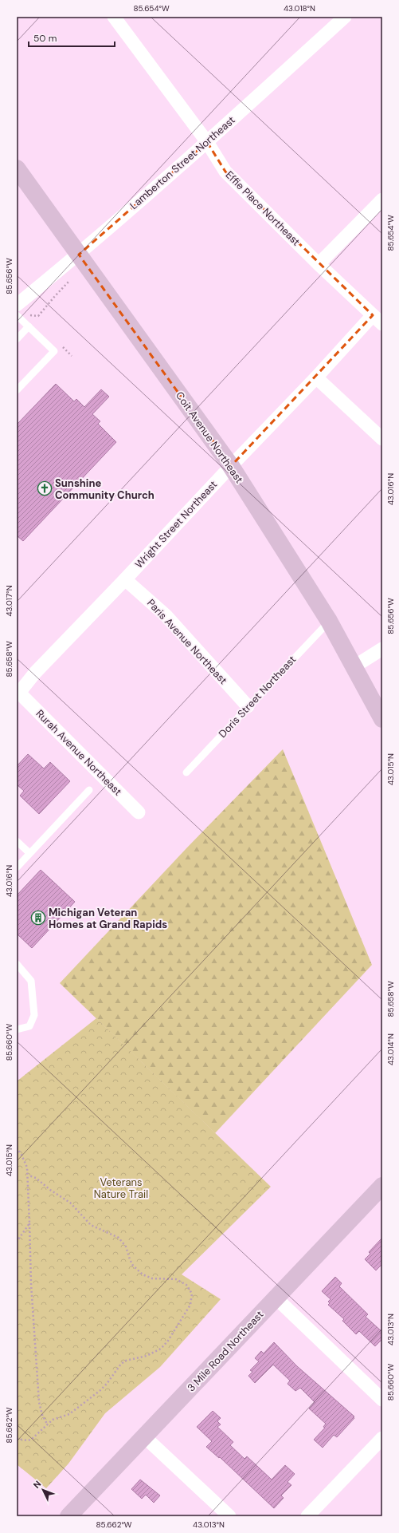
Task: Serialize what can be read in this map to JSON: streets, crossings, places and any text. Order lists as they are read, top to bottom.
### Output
{
  "streets": {
    "main road": ["Coit Avenue Northeast", "3 Mile Road Northeast"],
    "street": [
      "Lamberton Street Northeast",
      "Effie Place Northeast",
      "Wright Street Northeast",
      "Paris Avenue Northeast",
      "Rurah Avenue Northeast"
    ],
    "lane": ["Doris Street Northeast"]
  },
  "crossings": [
    ["Lamberton Street Northeast", "Effie Place Northeast"],
    ["Lamberton Street Northeast", "Coit Avenue Northeast"],
    ["Effie Place Northeast", "Wright Street Northeast"],
    ["Coit Avenue Northeast", "Wright Street Northeast"],
    ["Coit Avenue Northeast", "Doris Street Northeast"],
    ["Wright Street Northeast", "Paris Avenue Northeast"],
    ["Wright Street Northeast", "Rurah Avenue Northeast"],
    ["Paris Avenue Northeast", "Doris Street Northeast"]
  ],
  "parks": ["Veterans Nature Trail"],
  "places": {
    "church": ["Sunshine Community Church"],
    "building": ["Michigan Veteran Homes at Grand Rapids"]
  },
  "scale_bar": "50 m",
  "north": "top left",
  "coordinates": [
    "85.654°W",
    "43.018°N",
    "85.656°W",
    "43.016°N",
    "43.017°N",
    "85.658°W",
    "43.015°N",
    "85.660°W",
    "43.014°N",
    "43.013°N",
    "85.662°W"
  ]
}
